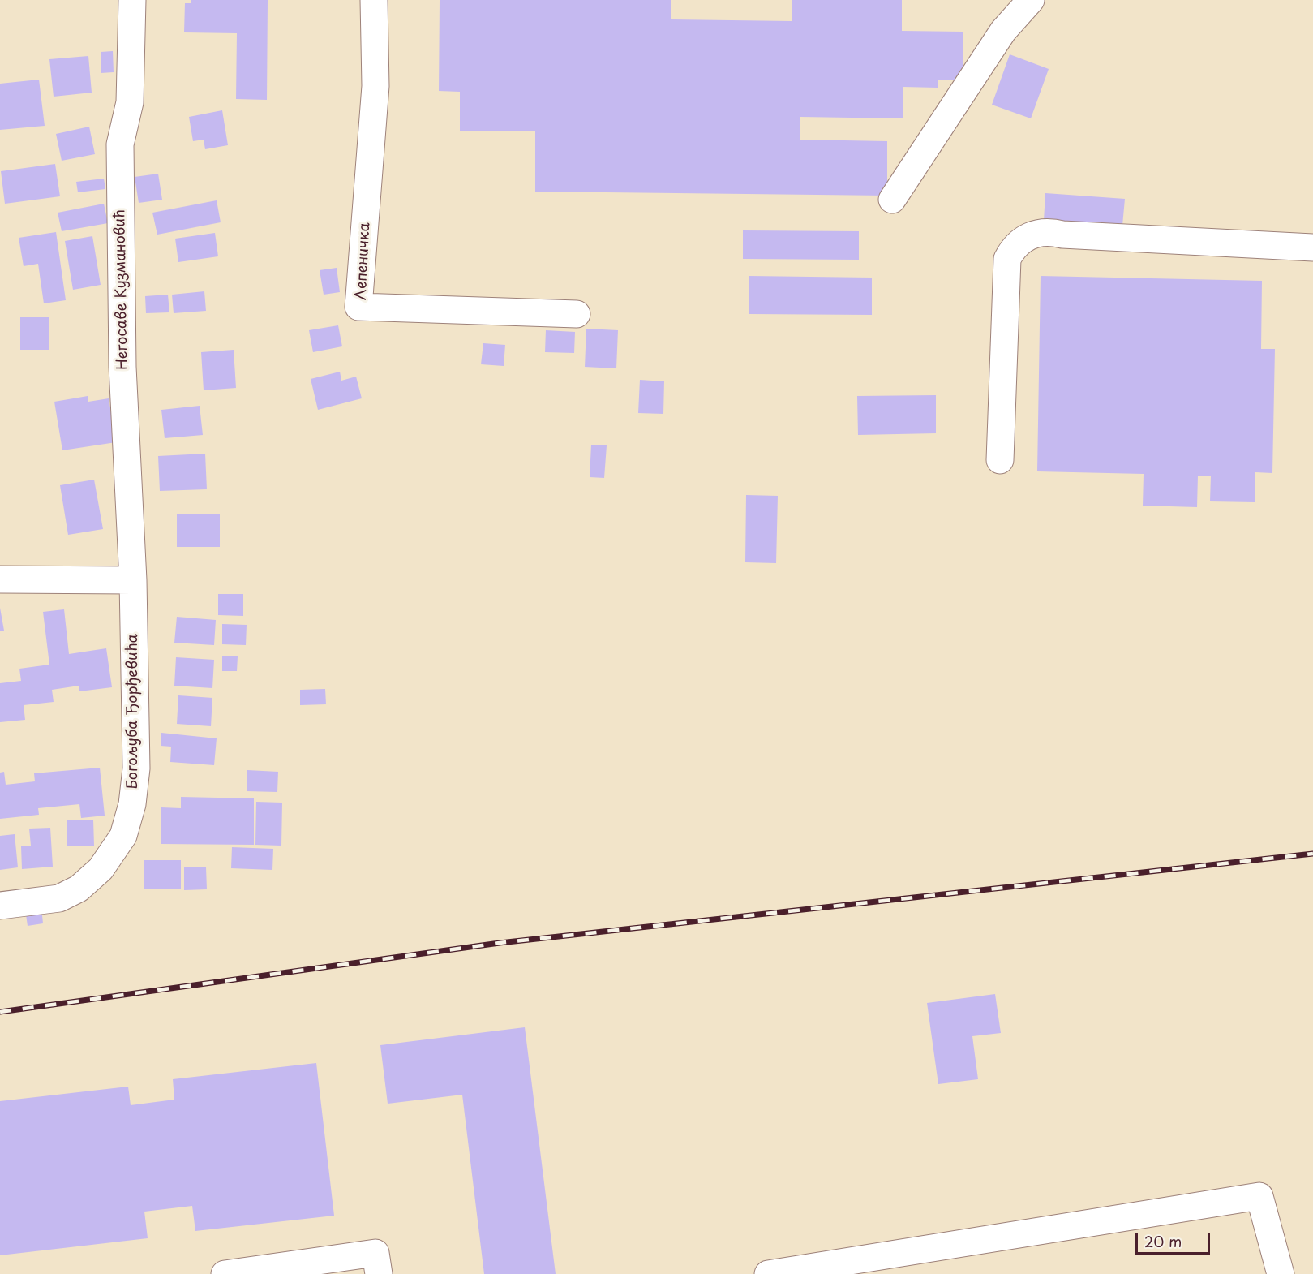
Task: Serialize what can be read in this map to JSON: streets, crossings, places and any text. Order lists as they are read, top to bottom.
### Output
{
  "streets": {
    "street": ["Лепеничка", "Негосаве Кузмановић", "Богољуба Ђорђевића"]
  },
  "crossings": [
    ["Негосаве Кузмановић", "Богољуба Ђорђевића"]
  ],
  "scale_bar": "20 m"
}
